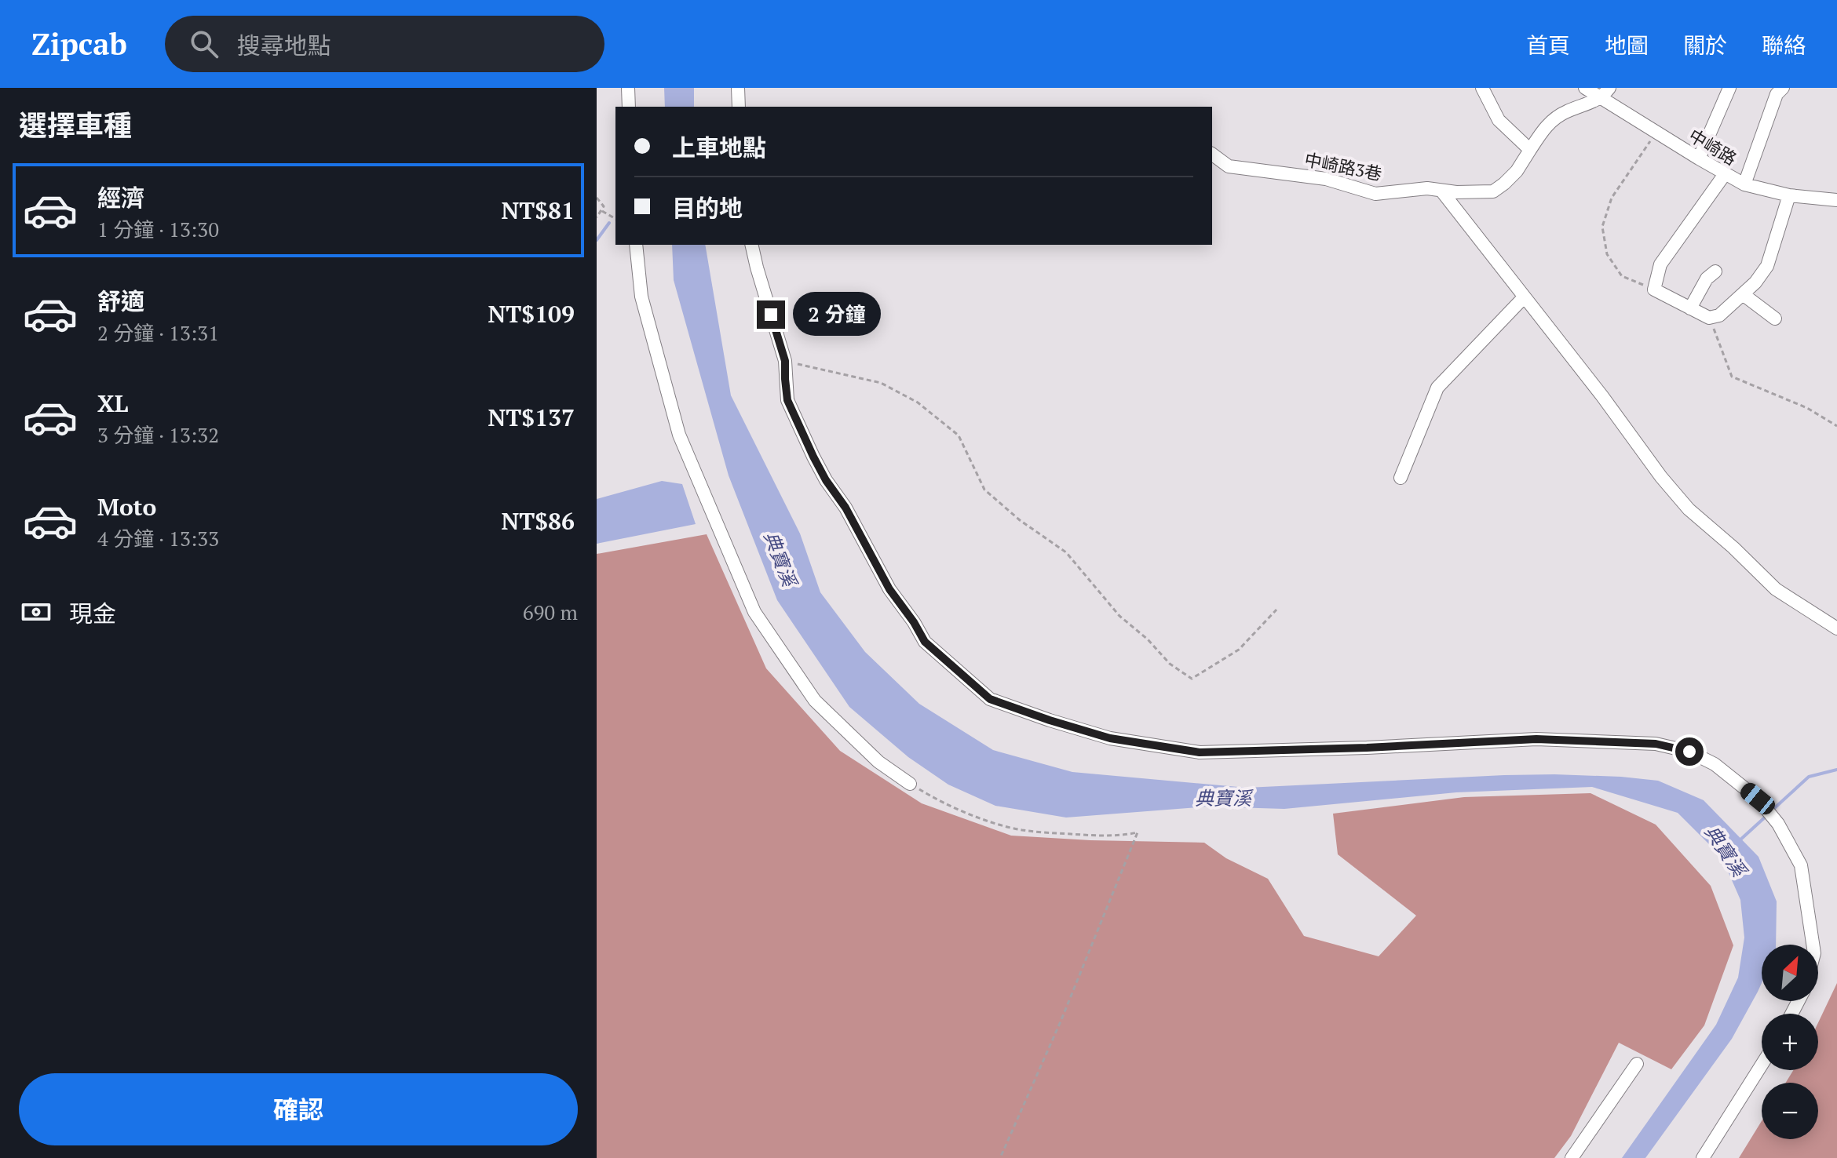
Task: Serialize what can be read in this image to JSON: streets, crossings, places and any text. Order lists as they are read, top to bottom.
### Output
{
  "streets": {
    "street": ["中崎路", "中崎路3巷"]
  },
  "crossings": [
    ["中崎路", "中崎路3巷"]
  ],
  "water": ["典寶溪"],
  "north": "top right",
  "page": {
    "header": "Zipcab",
    "search": "搜尋地點",
    "nav": [
      "首頁",
      "地圖",
      "關於",
      "聯絡"
    ],
    "heading": "選擇車種",
    "banner": ["上車地點", "目的地"],
    "list": [
      {
        "name": "經濟",
        "note": "1 分鐘 · 13:30",
        "value": "NT$81"
      },
      {
        "name": "舒適",
        "note": "2 分鐘 · 13:31",
        "value": "NT$109"
      },
      {
        "name": "XL",
        "note": "3 分鐘 · 13:32",
        "value": "NT$137"
      },
      {
        "name": "Moto",
        "note": "4 分鐘 · 13:33",
        "value": "NT$86"
      }
    ],
    "bubble": "2 分鐘",
    "pay": ["現金", "690 m"],
    "map_buttons": ["+", "−"],
    "buttons": "確認"
  }
}
